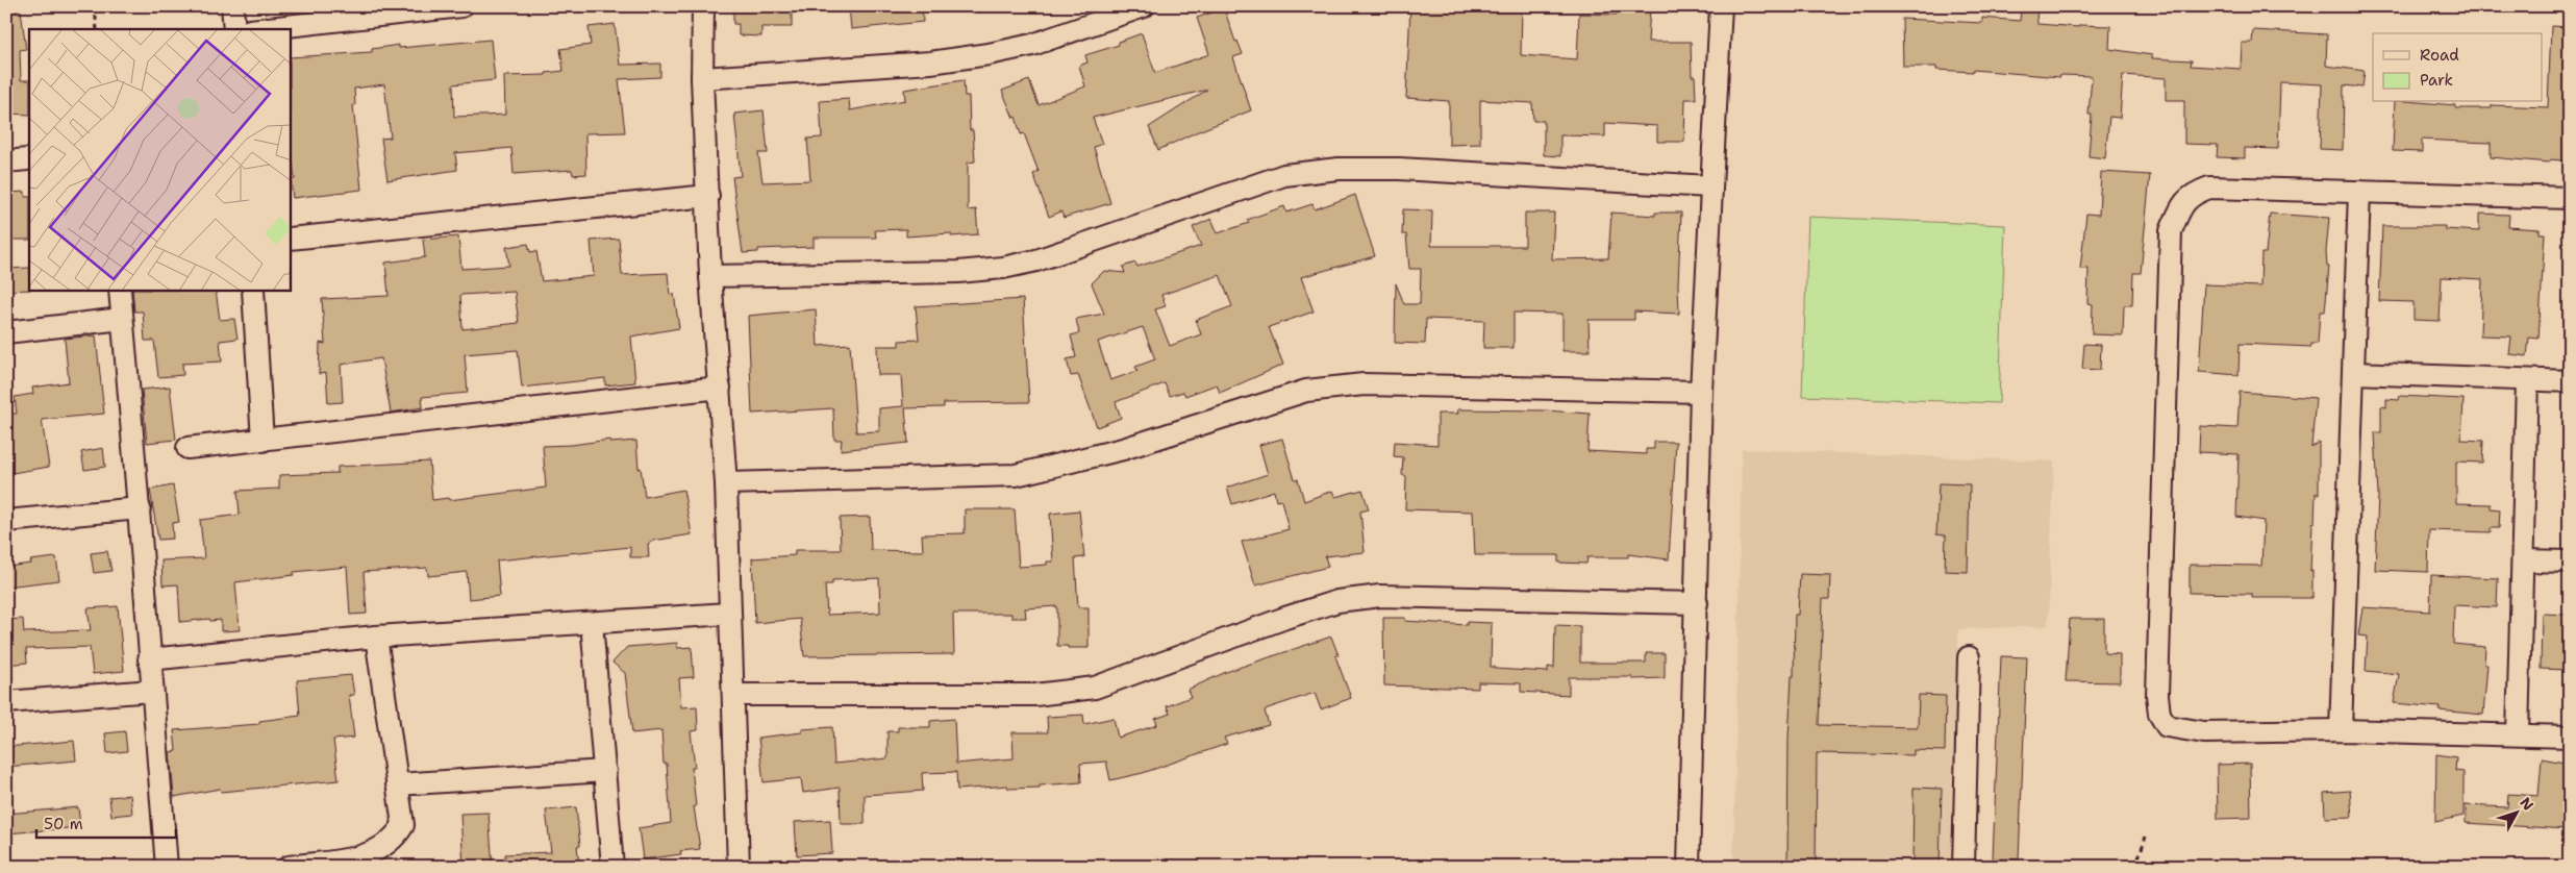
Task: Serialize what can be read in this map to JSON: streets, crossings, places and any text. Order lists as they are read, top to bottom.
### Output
{
  "legend": ["Road", "Park"],
  "scale_bar": "50 m",
  "north": "top right"
}
